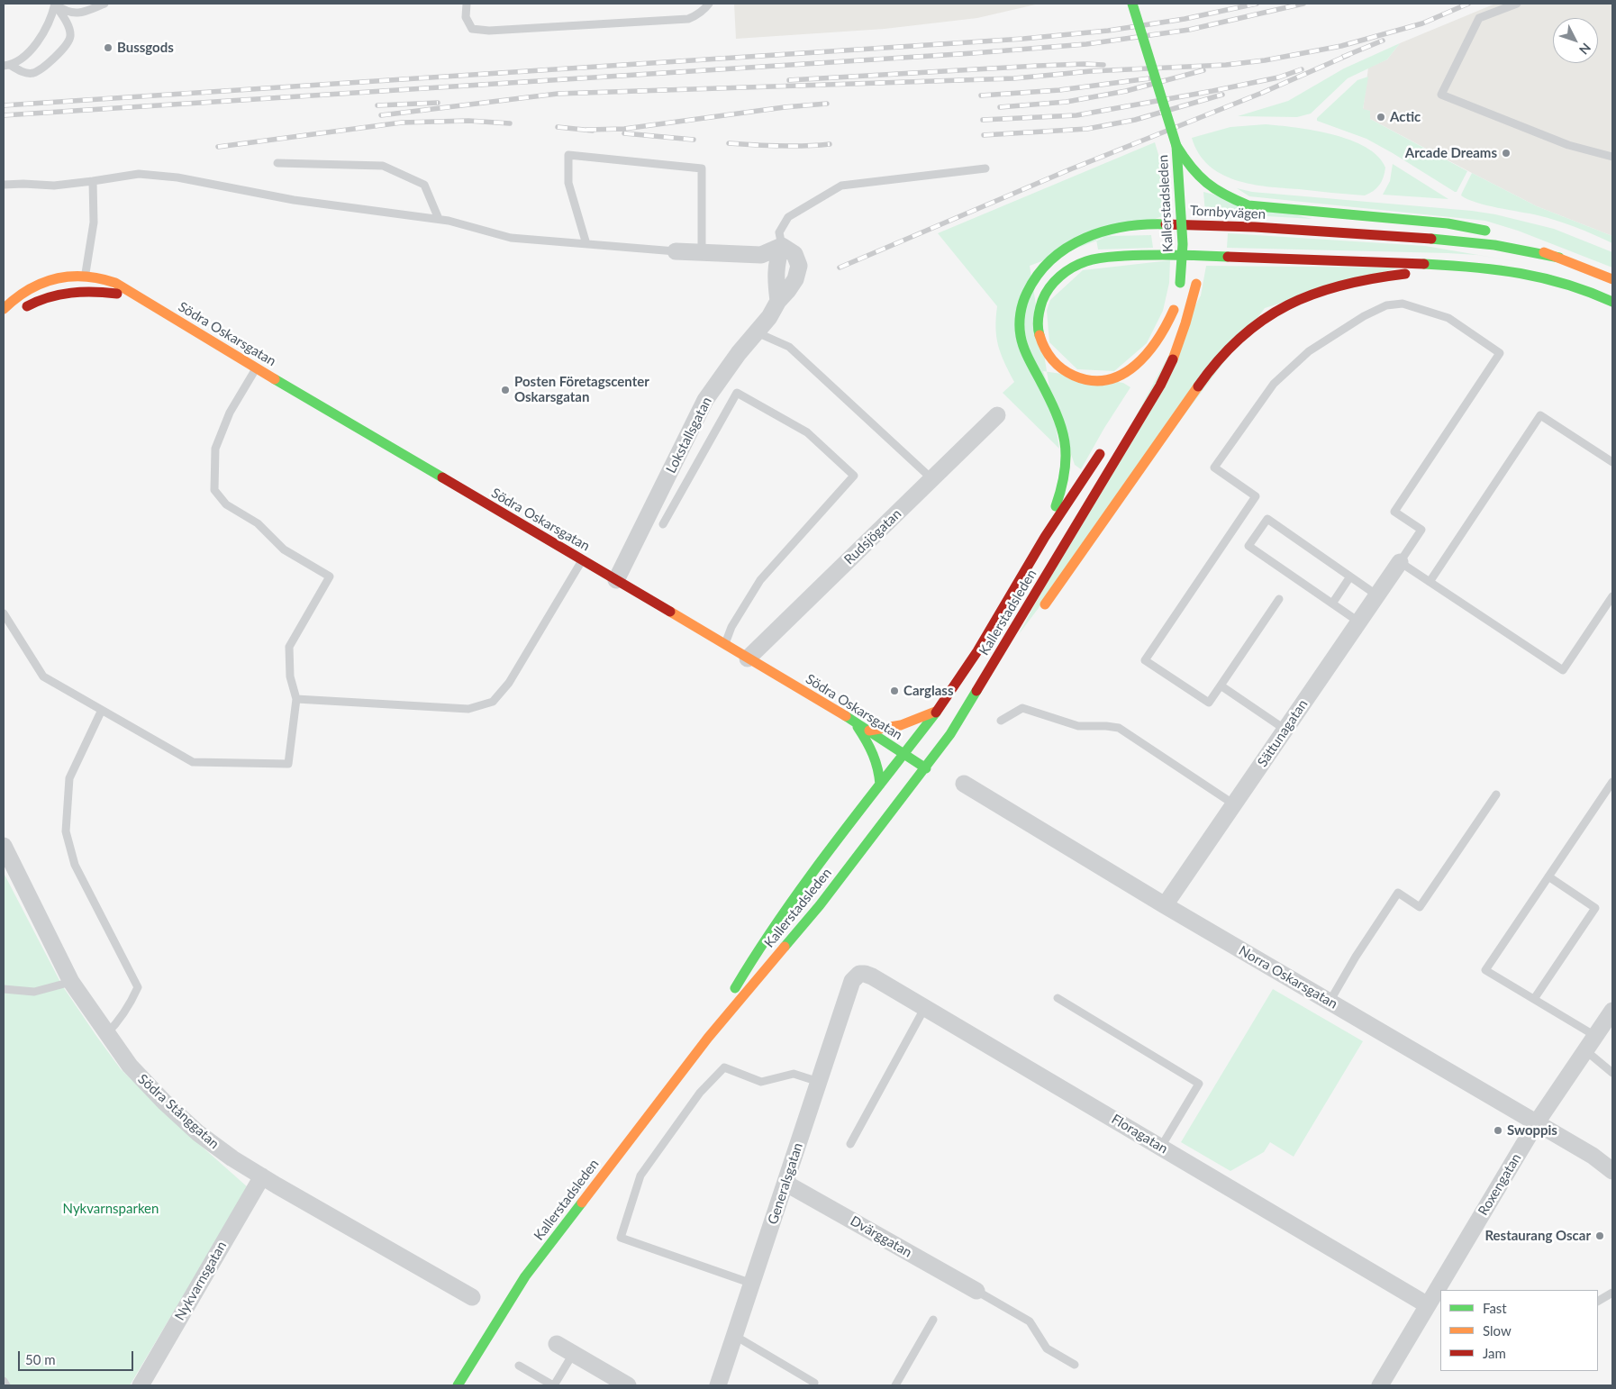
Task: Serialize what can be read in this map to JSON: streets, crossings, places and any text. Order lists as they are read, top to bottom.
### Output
{
  "streets": {
    "main road": ["Kallerstadsleden", "Tornbyvägen", "Södra Oskarsgatan"],
    "street": [
      "Lokstallsgatan",
      "Rudsjögatan",
      "Sättunagatan",
      "Norra Oskarsgatan",
      "Södra Stånggatan",
      "Floragatan",
      "Generalsgatan",
      "Roxengatan",
      "Dvärggatan",
      "Nykvarnsgatan"
    ]
  },
  "crossings": [
    ["Kallerstadsleden", "Tornbyvägen"],
    ["Kallerstadsleden", "Södra Oskarsgatan"],
    ["Södra Oskarsgatan", "Lokstallsgatan"],
    ["Södra Oskarsgatan", "Rudsjögatan"],
    ["Sättunagatan", "Norra Oskarsgatan"],
    ["Norra Oskarsgatan", "Roxengatan"],
    ["Södra Stånggatan", "Nykvarnsgatan"],
    ["Floragatan", "Generalsgatan"],
    ["Floragatan", "Roxengatan"],
    ["Generalsgatan", "Dvärggatan"]
  ],
  "parks": ["Nykvarnsparken"],
  "places": [
    "Bussgods",
    "Actic",
    "Arcade Dreams",
    "Posten Företagscenter Oskarsgatan",
    "Carglass",
    "Swoppis",
    "Restaurang Oscar"
  ],
  "legend": ["Fast", "Slow", "Jam"],
  "scale_bar": "50 m",
  "north": "bottom right"
}
